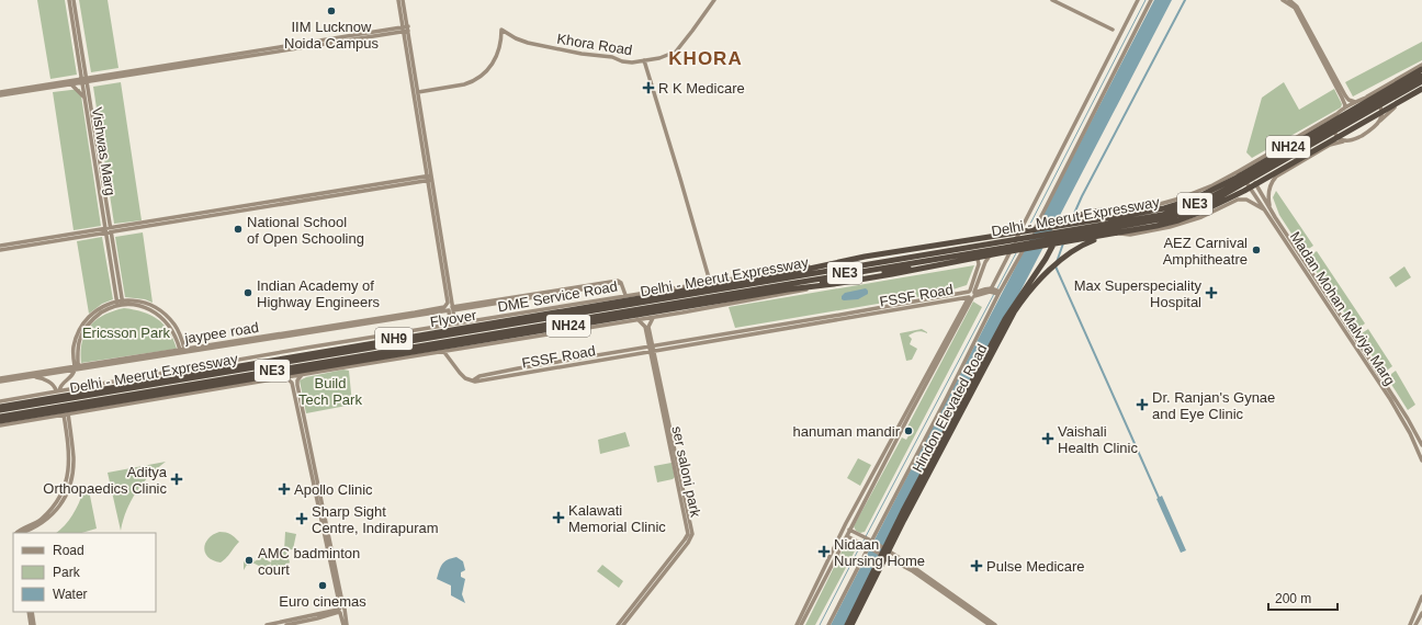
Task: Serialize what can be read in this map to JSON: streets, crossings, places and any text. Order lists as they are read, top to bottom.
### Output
{
  "streets": {
    "highway": [
      "NH24",
      "NE3",
      "Delhi - Meerut Expressway",
      "Flyover",
      "NH9",
      "Hindon Elevated Road"
    ],
    "street": [
      "Khora Road",
      "Vishwas Marg",
      "FSSF Road",
      "DME Service Road",
      "Madan Mohan Malviya Marg",
      "jaypee road",
      "ser saloni park"
    ]
  },
  "crossings": [
    ["NH24", "Delhi - Meerut Expressway"],
    ["FSSF Road", "ser saloni park"],
    ["DME Service Road", "Flyover"]
  ],
  "districts": ["KHORA"],
  "parks": ["Ericsson Park", "Build Tech Park"],
  "places": {
    "other": [
      "IIM Lucknow Noida Campus",
      "National School of Open Schooling",
      "AEZ Carnival Amphitheatre",
      "Indian Academy of Highway Engineers",
      "hanuman mandir",
      "AMC badminton court",
      "Euro cinemas"
    ],
    "health": [
      "R K Medicare",
      "Max Superspeciality Hospital",
      "Dr. Ranjan's Gynae and Eye Clinic",
      "Vaishali Health Clinic",
      "Aditya Orthopaedics Clinic",
      "Apollo Clinic",
      "Kalawati Memorial Clinic",
      "Sharp Sight Centre, Indirapuram",
      "Nidaan Nursing Home",
      "Pulse Medicare"
    ]
  },
  "legend": ["Road", "Park", "Water"],
  "scale_bar": "200 m"
}
